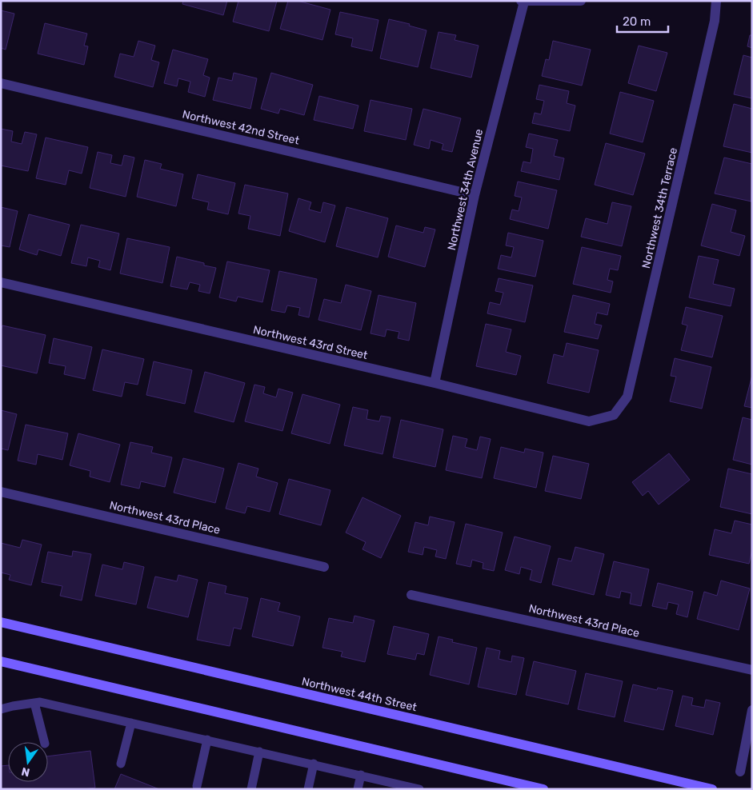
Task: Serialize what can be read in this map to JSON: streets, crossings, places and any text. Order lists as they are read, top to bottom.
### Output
{
  "streets": {
    "street": [
      "Northwest 42nd Street",
      "Northwest 34th Avenue",
      "Northwest 34th Terrace",
      "Northwest 43rd Street",
      "Northwest 43rd Place",
      "Northwest 44th Street"
    ]
  },
  "crossings": [
    ["Northwest 42nd Street", "Northwest 34th Avenue"],
    ["Northwest 34th Avenue", "Northwest 43rd Street"],
    ["Northwest 34th Terrace", "Northwest 43rd Street"]
  ],
  "scale_bar": "20 m",
  "north": "bottom"
}
